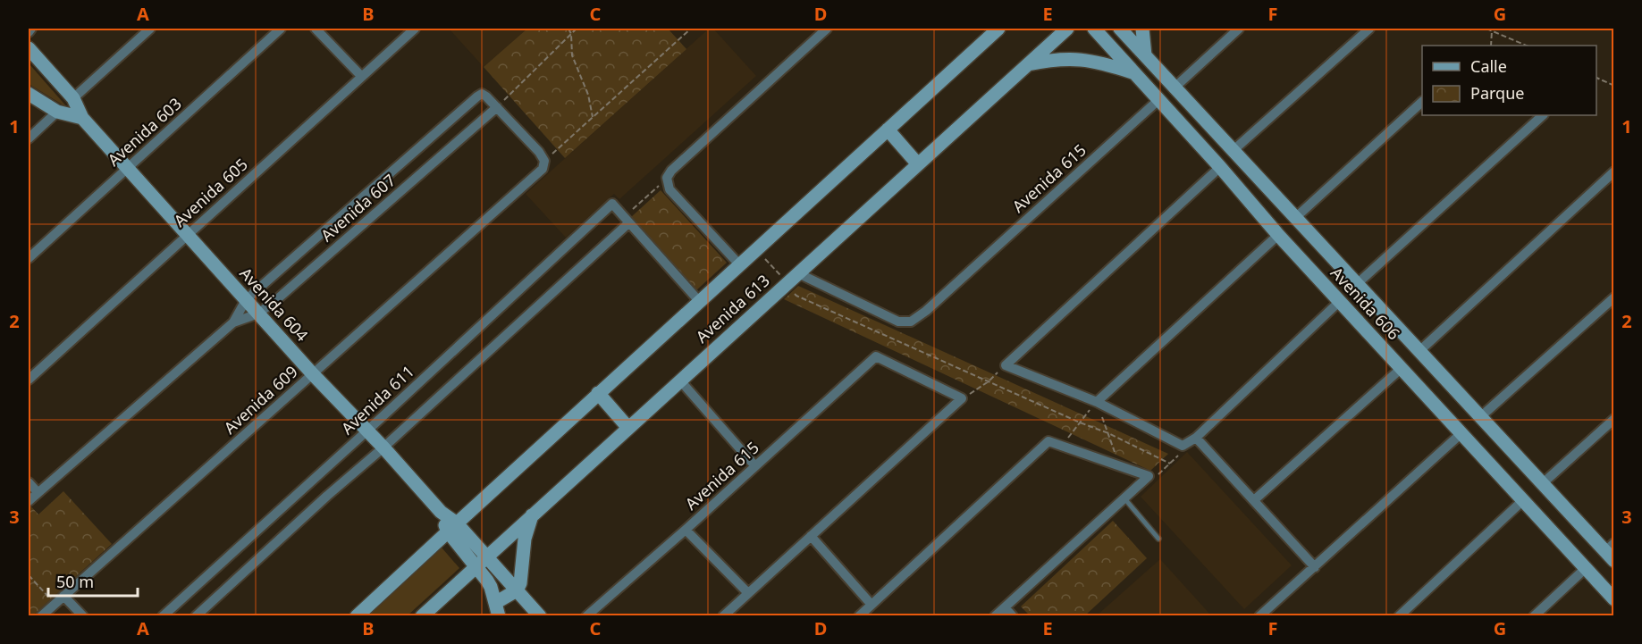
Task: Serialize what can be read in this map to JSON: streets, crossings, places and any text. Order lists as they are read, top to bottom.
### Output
{
  "streets": {
    "street": [
      "Avenida 603",
      "Avenida 615",
      "Avenida 605",
      "Avenida 607",
      "Avenida 606",
      "Avenida 604",
      "Avenida 613",
      "Avenida 609",
      "Avenida 611"
    ]
  },
  "crossings": [
    ["Avenida 603", "Avenida 604"],
    ["Avenida 615", "Avenida 606"],
    ["Avenida 615", "Avenida 613"],
    ["Avenida 605", "Avenida 604"],
    ["Avenida 607", "Avenida 604"],
    ["Avenida 604", "Avenida 613"],
    ["Avenida 604", "Avenida 609"],
    ["Avenida 604", "Avenida 611"]
  ],
  "legend": ["Calle", "Parque"],
  "scale_bar": "50 m",
  "grid": {
    "columns": [
      "A",
      "B",
      "C",
      "D",
      "E",
      "F",
      "G"
    ],
    "rows": ["1", "2", "3"]
  }
}
